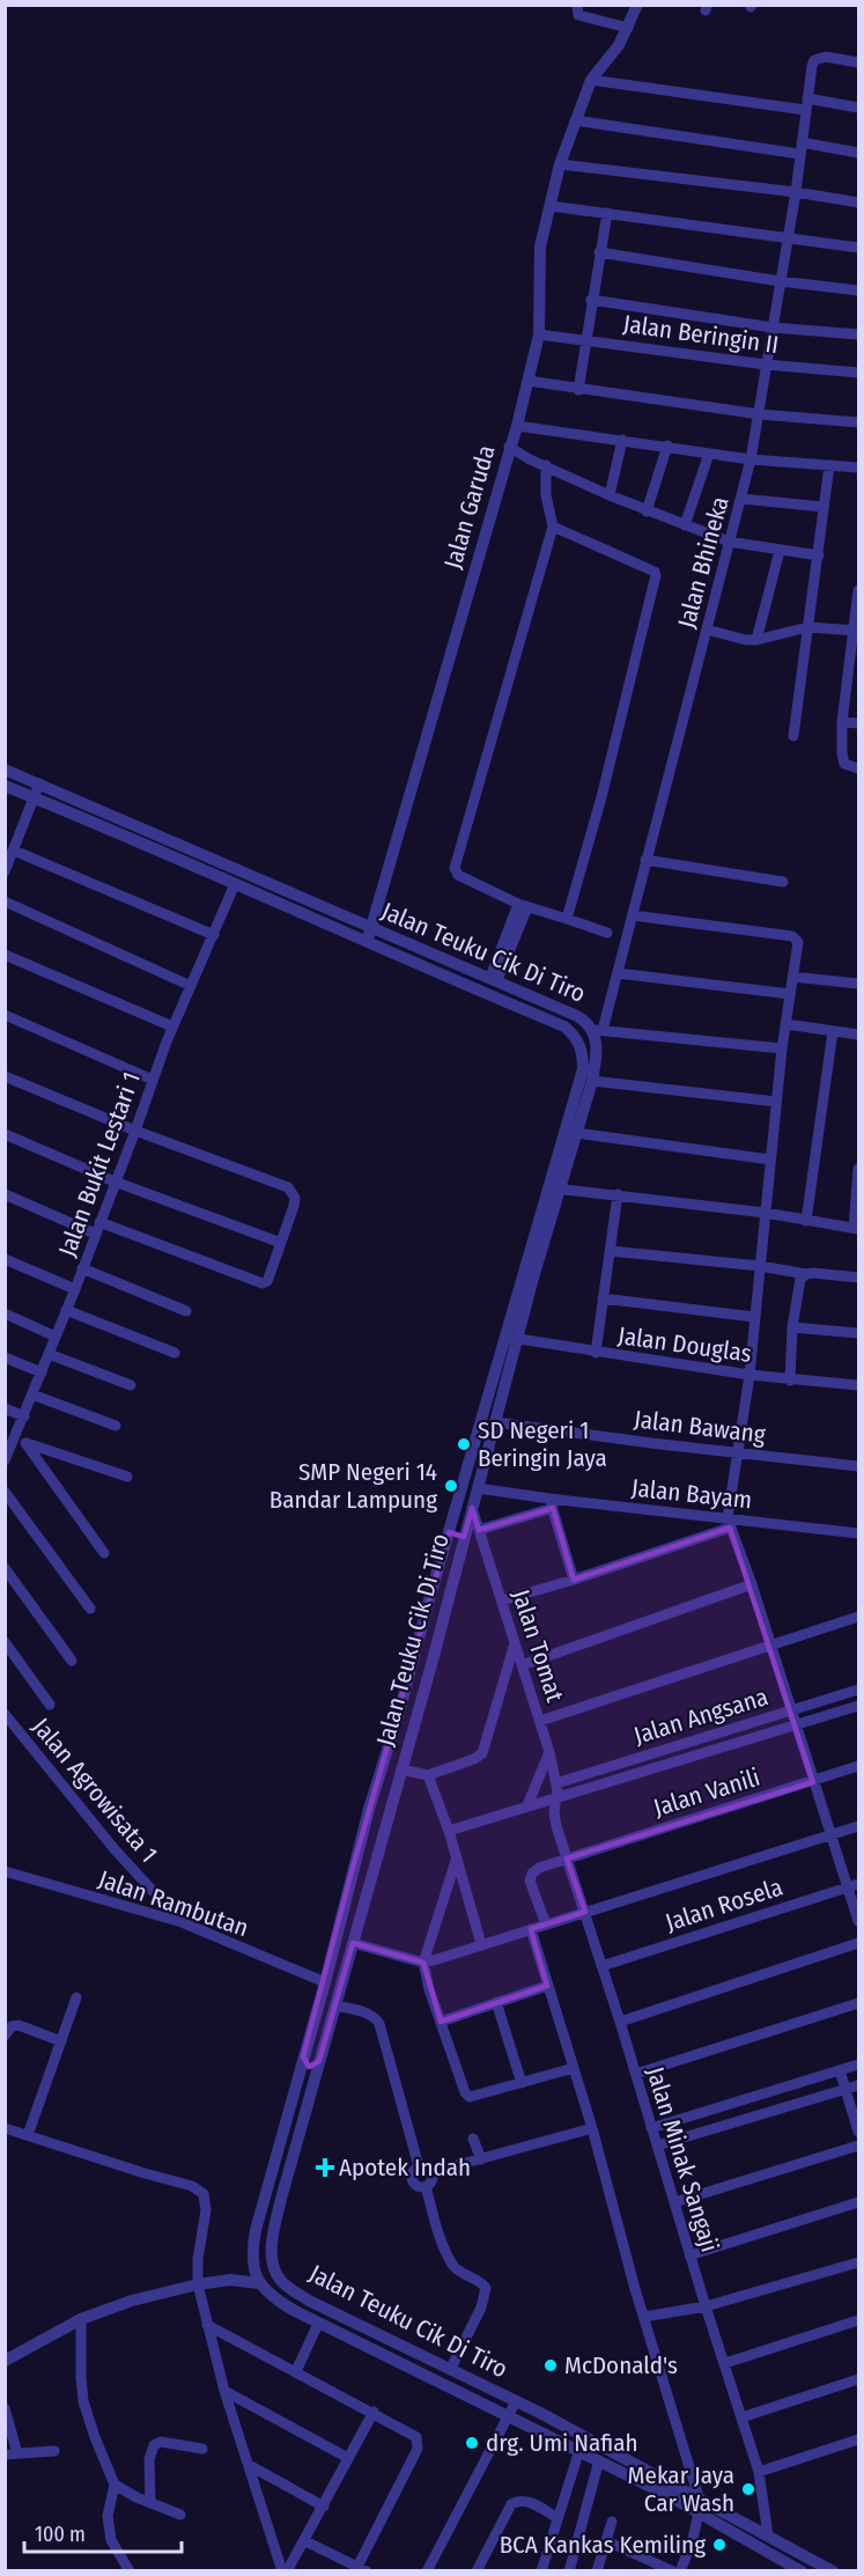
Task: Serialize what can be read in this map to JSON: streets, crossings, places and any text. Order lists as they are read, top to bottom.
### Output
{
  "streets": {
    "street": [
      "Jalan Beringin II",
      "Jalan Garuda",
      "Jalan Bhineka",
      "Jalan Teuku Cik Di Tiro",
      "Jalan Bukit Lestari 1",
      "Jalan Douglas",
      "Jalan Bawang",
      "Jalan Bayam",
      "Jalan Tomat",
      "Jalan Angsana",
      "Jalan Agrowisata 1",
      "Jalan Vanili",
      "Jalan Rambutan",
      "Jalan Rosela",
      "Jalan Minak Sangaji"
    ]
  },
  "crossings": [
    ["Jalan Beringin II", "Jalan Garuda"],
    ["Jalan Beringin II", "Jalan Bhineka"],
    ["Jalan Garuda", "Jalan Teuku Cik Di Tiro"],
    ["Jalan Bhineka", "Jalan Teuku Cik Di Tiro"],
    ["Jalan Teuku Cik Di Tiro", "Jalan Bukit Lestari 1"],
    ["Jalan Teuku Cik Di Tiro", "Jalan Douglas"],
    ["Jalan Teuku Cik Di Tiro", "Jalan Bawang"],
    ["Jalan Teuku Cik Di Tiro", "Jalan Bayam"],
    ["Jalan Teuku Cik Di Tiro", "Jalan Tomat"],
    ["Jalan Teuku Cik Di Tiro", "Jalan Rambutan"],
    ["Jalan Teuku Cik Di Tiro", "Jalan Minak Sangaji"],
    ["Jalan Bayam", "Jalan Angsana"],
    ["Jalan Tomat", "Jalan Angsana"],
    ["Jalan Tomat", "Jalan Minak Sangaji"],
    ["Jalan Angsana", "Jalan Vanili"],
    ["Jalan Angsana", "Jalan Rosela"],
    ["Jalan Agrowisata 1", "Jalan Rambutan"],
    ["Jalan Vanili", "Jalan Minak Sangaji"],
    ["Jalan Rosela", "Jalan Minak Sangaji"]
  ],
  "places": {
    "other": [
      "SD Negeri 1 Beringin Jaya",
      "SMP Negeri 14 Bandar Lampung",
      "McDonald's",
      "drg. Umi Nafiah",
      "Mekar Jaya Car Wash",
      "BCA Kankas Kemiling"
    ],
    "health": ["Apotek Indah"]
  },
  "scale_bar": "100 m"
}
